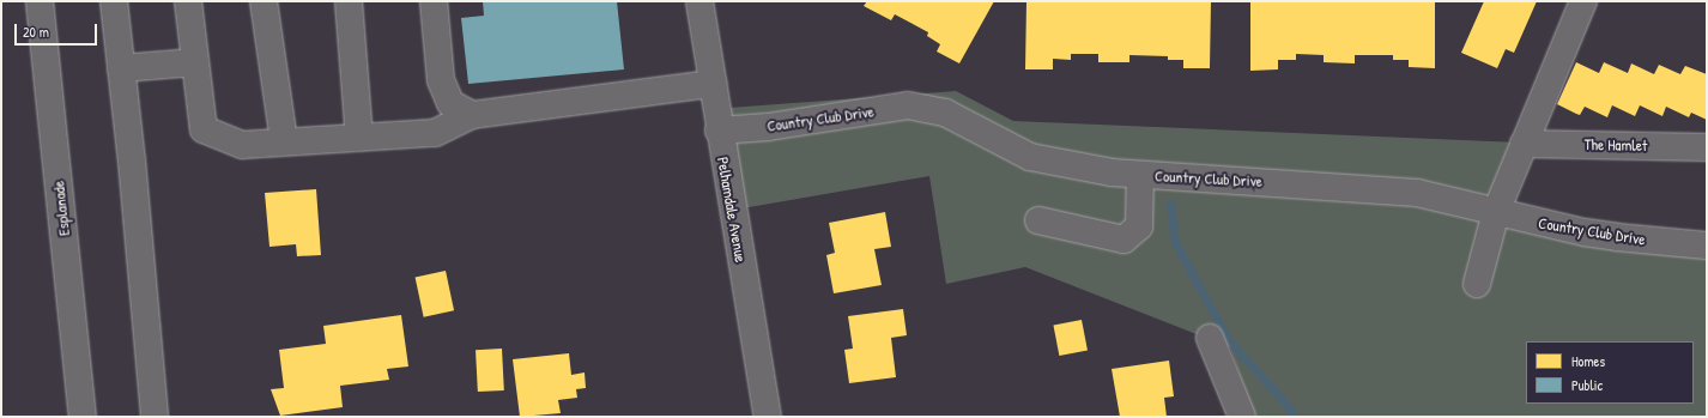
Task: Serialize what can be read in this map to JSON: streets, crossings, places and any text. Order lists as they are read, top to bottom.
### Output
{
  "streets": {
    "street": [
      "Country Club Drive",
      "The Hamlet",
      "Esplanade",
      "Pelhamdale Avenue"
    ]
  },
  "crossings": [
    ["Country Club Drive", "Pelhamdale Avenue"]
  ],
  "legend": ["Homes", "Public"],
  "scale_bar": "20 m"
}
